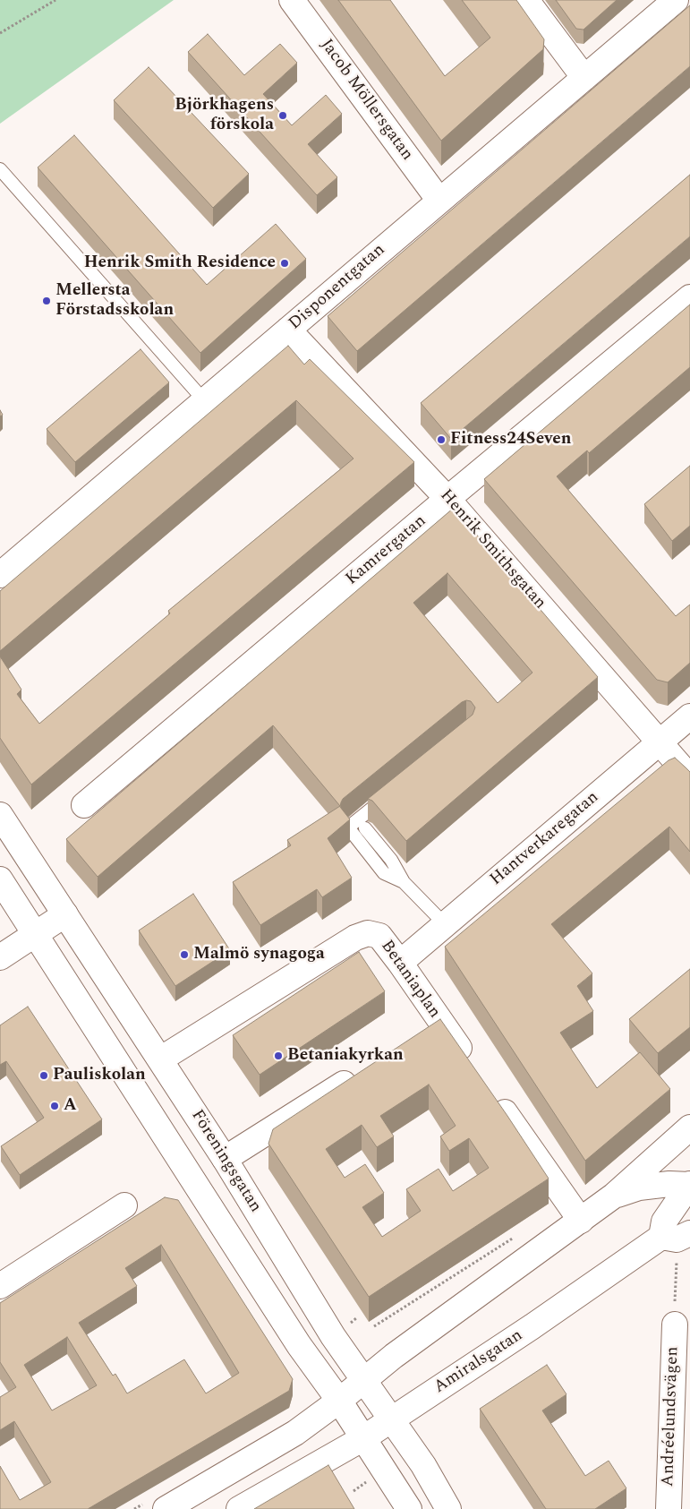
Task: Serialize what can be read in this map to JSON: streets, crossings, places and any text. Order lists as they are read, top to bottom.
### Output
{
  "streets": {
    "street": [
      "Jacob Möllersgatan",
      "Disponentgatan",
      "Henrik Smithsgatan",
      "Kamrergatan",
      "Hantverkaregatan",
      "Betaniaplan",
      "Föreningsgatan",
      "Amiralsgatan",
      "Andréelundsvägen"
    ]
  },
  "crossings": [
    ["Jacob Möllersgatan", "Disponentgatan"],
    ["Disponentgatan", "Henrik Smithsgatan"],
    ["Henrik Smithsgatan", "Kamrergatan"],
    ["Henrik Smithsgatan", "Hantverkaregatan"],
    ["Hantverkaregatan", "Betaniaplan"],
    ["Betaniaplan", "Föreningsgatan"],
    ["Föreningsgatan", "Amiralsgatan"]
  ],
  "places": [
    "Björkhagens förskola",
    "Henrik Smith Residence",
    "Mellersta Förstadsskolan",
    "Fitness24Seven",
    "Malmö synagoga",
    "Betaniakyrkan",
    "Pauliskolan",
    "A"
  ]
}
